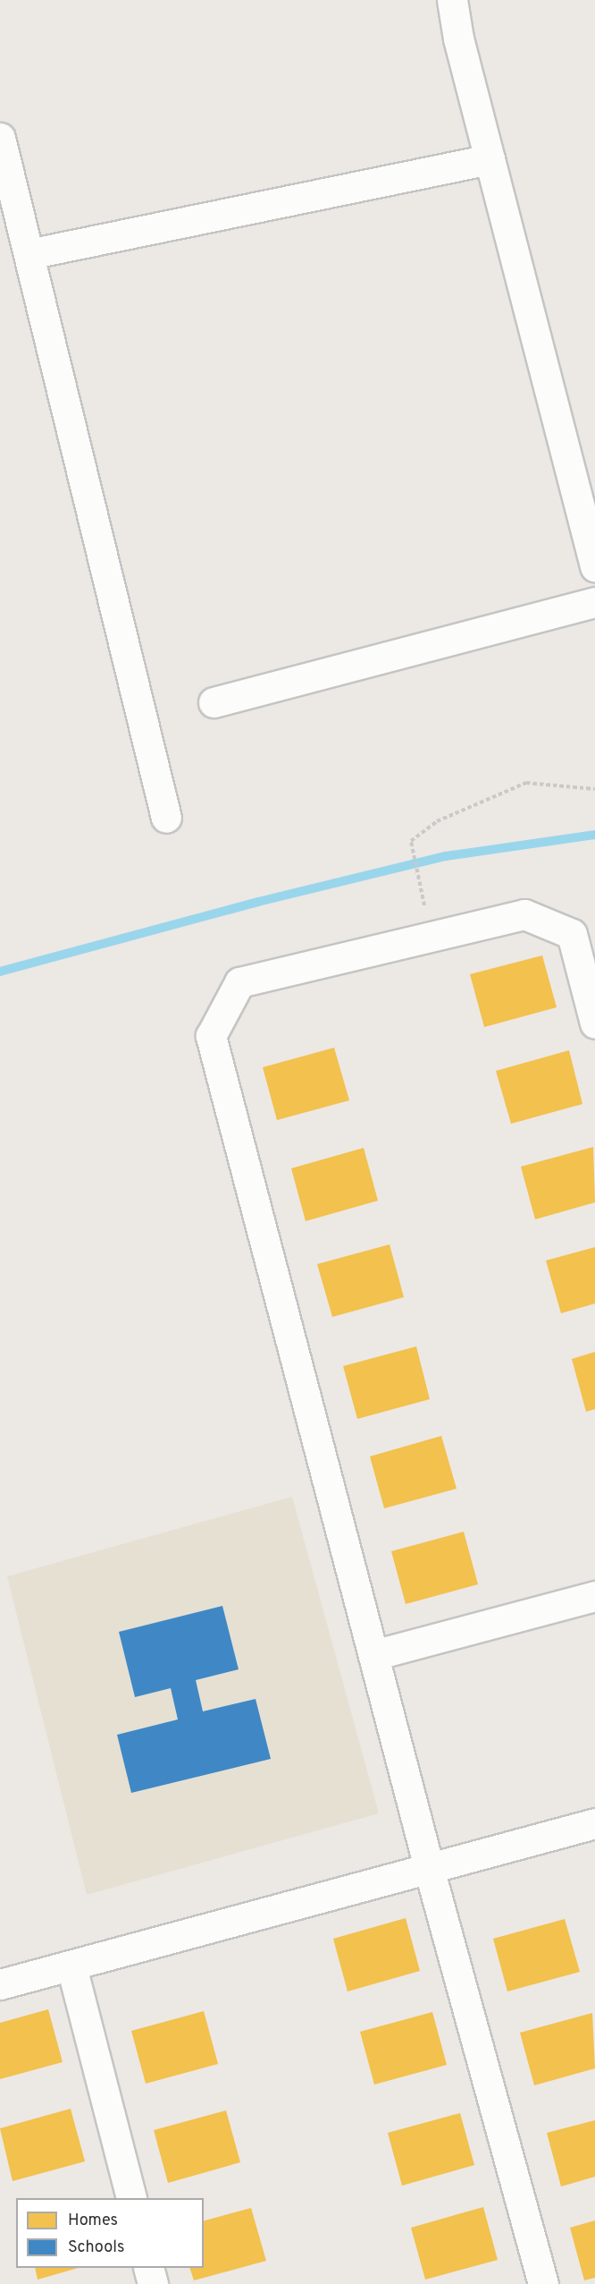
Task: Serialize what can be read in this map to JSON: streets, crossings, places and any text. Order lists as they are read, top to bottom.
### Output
{
  "legend": ["Homes", "Schools"]
}
